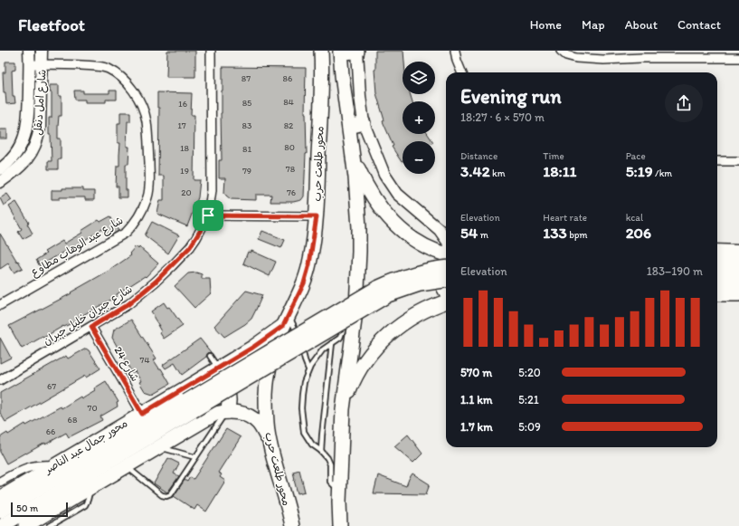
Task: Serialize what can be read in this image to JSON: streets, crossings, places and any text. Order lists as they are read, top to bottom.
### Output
{
  "streets": {
    "main road": ["محور طلعت حرب", "محور جمال عبد الناصر"],
    "street": [
      "شارع امل دنقل",
      "شارع عبد الوهاب مطاوع",
      "شارع جبران خليل جبران",
      "شارع 24"
    ]
  },
  "crossings": [
    ["شارع امل دنقل", "شارع عبد الوهاب مطاوع"],
    ["محور طلعت حرب", "محور جمال عبد الناصر"],
    ["شارع جبران خليل جبران", "شارع 24"],
    ["شارع 24", "محور جمال عبد الناصر"]
  ],
  "house_numbers": [
    "87",
    "86",
    "84",
    "85",
    "16",
    "17",
    "83",
    "82",
    "80",
    "18",
    "81",
    "78",
    "19",
    "79",
    "20",
    "76",
    "74",
    "67",
    "70",
    "68",
    "66"
  ],
  "scale_bar": "50 m",
  "page": {
    "header": "Fleetfoot",
    "nav": [
      "Home",
      "Map",
      "About",
      "Contact"
    ],
    "map_buttons": ["+", "−"],
    "heading": ["Evening run", "18:27 · 6 × 570 m"],
    "stats": [
      ["Distance", "3.42 km"],
      ["Time", "18:11"],
      ["Pace", "5:19 /km"],
      ["Elevation", "54 m"],
      ["Heart rate", "133 bpm"],
      ["kcal", "206"]
    ],
    "chart": ["Elevation", "183–190 m"],
    "list": [
      {
        "name": "570 m",
        "note": "5:20"
      },
      {
        "name": "1.1 km",
        "note": "5:21"
      },
      {
        "name": "1.7 km",
        "note": "5:09"
      }
    ],
    "scale": "50 m"
  }
}
